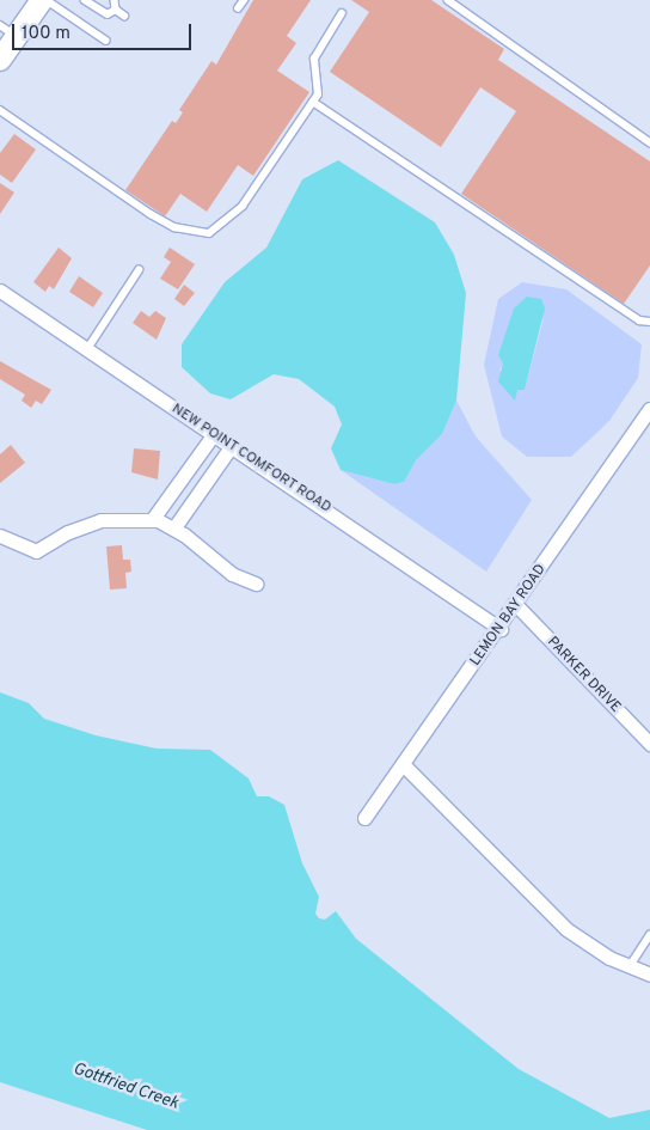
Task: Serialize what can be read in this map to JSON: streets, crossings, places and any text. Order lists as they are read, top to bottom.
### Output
{
  "streets": {
    "street": ["NEW POINT COMFORT ROAD", "LEMON BAY ROAD", "PARKER DRIVE"]
  },
  "crossings": [
    ["NEW POINT COMFORT ROAD", "LEMON BAY ROAD"],
    ["LEMON BAY ROAD", "PARKER DRIVE"]
  ],
  "water": ["Gottfried Creek"],
  "scale_bar": "100 m"
}
